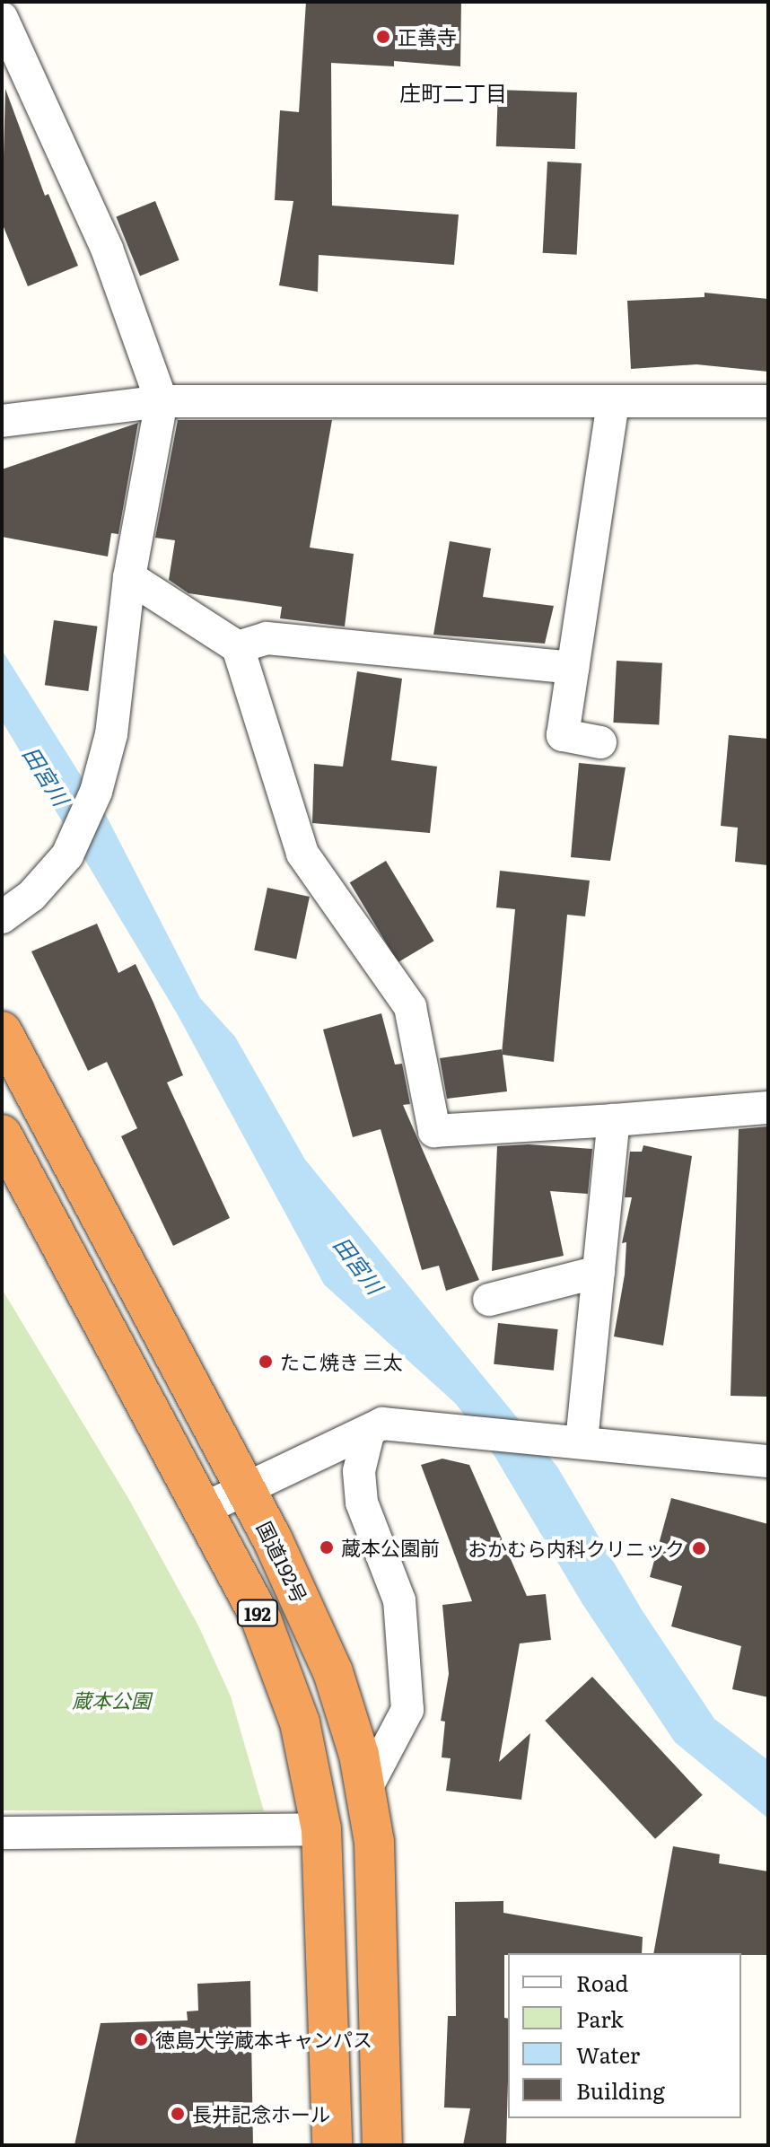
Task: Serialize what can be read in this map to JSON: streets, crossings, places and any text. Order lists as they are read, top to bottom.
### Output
{
  "streets": {
    "highway": ["国道192号", "192"]
  },
  "districts": ["庄町二丁目"],
  "water": ["田宮川"],
  "parks": ["蔵本公園"],
  "places": [
    "正善寺",
    "たこ焼き 三太",
    "蔵本公園前",
    "おかむら内科クリニック",
    "徳島大学蔵本キャンパス",
    "長井記念ホール"
  ],
  "legend": [
    "Road",
    "Park",
    "Water",
    "Building"
  ]
}
